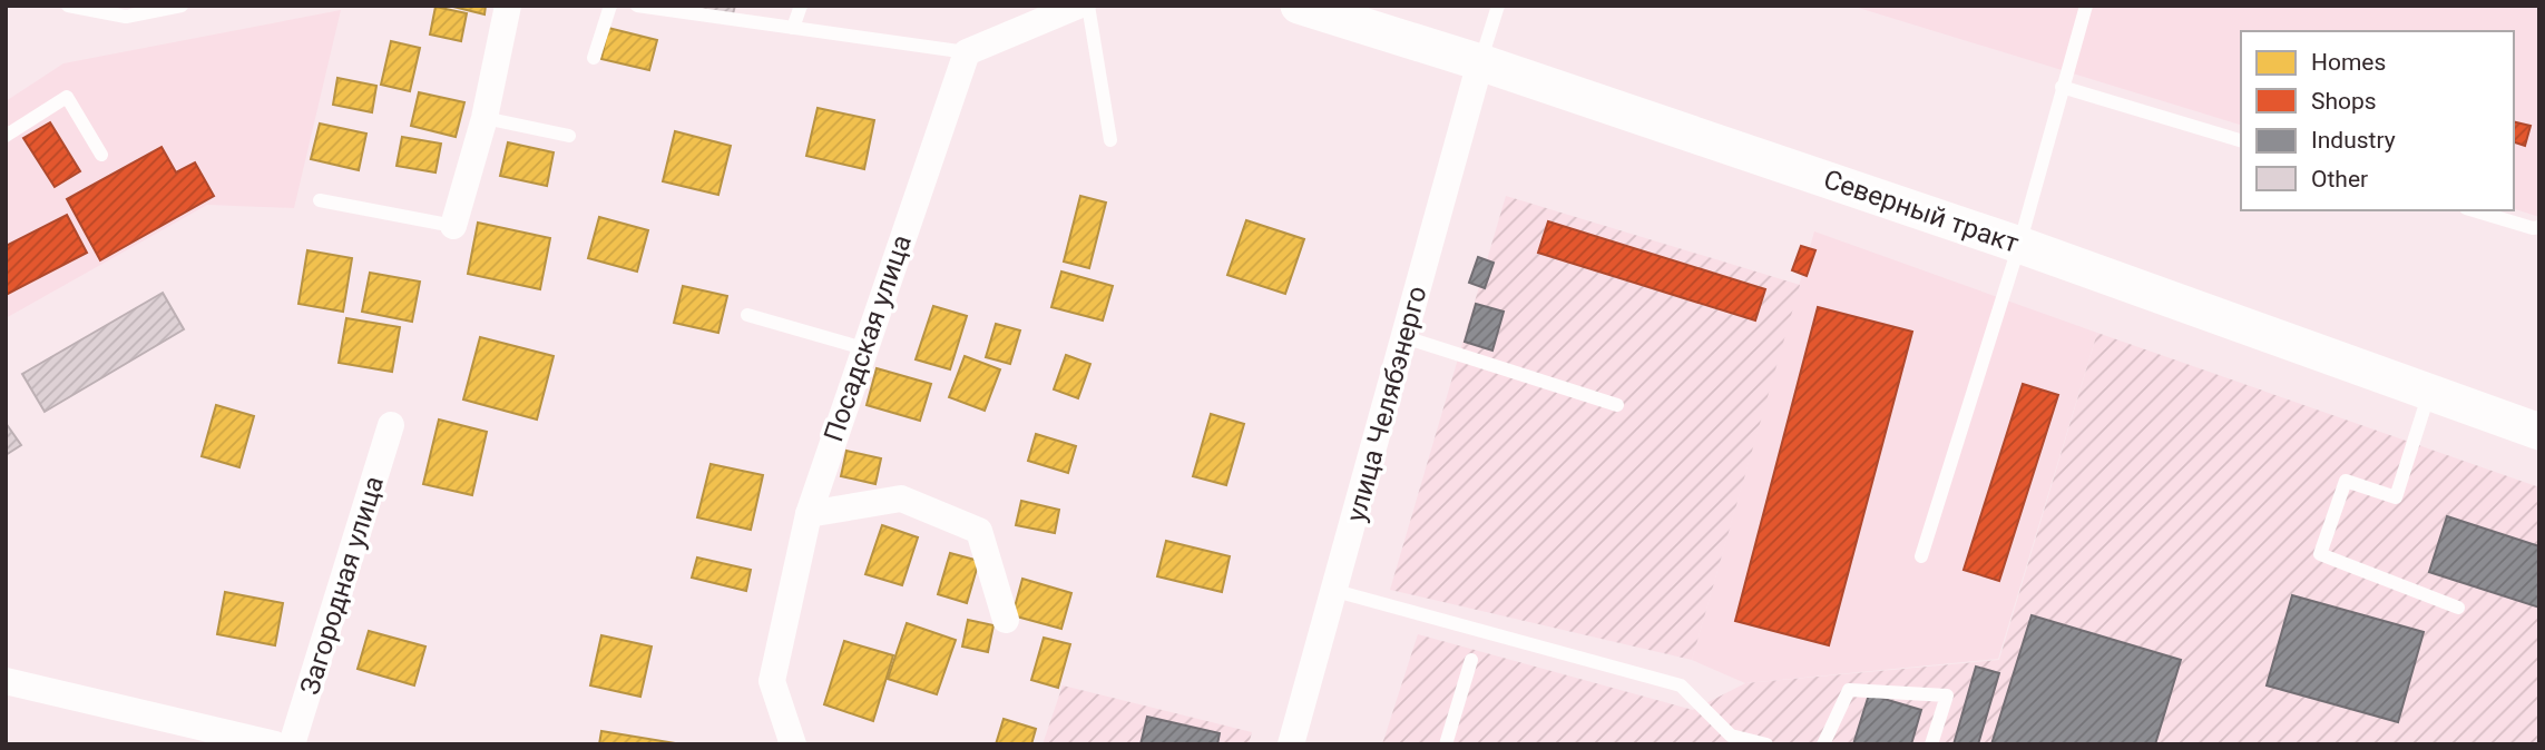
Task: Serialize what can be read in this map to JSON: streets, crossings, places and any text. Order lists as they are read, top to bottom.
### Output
{
  "streets": {
    "main road": ["Северный тракт"],
    "street": ["Посадская улица", "улица Челябэнерго", "Загородная улица"]
  },
  "crossings": [
    ["Северный тракт", "улица Челябэнерго"]
  ],
  "legend": [
    "Homes",
    "Shops",
    "Industry",
    "Other"
  ]
}
